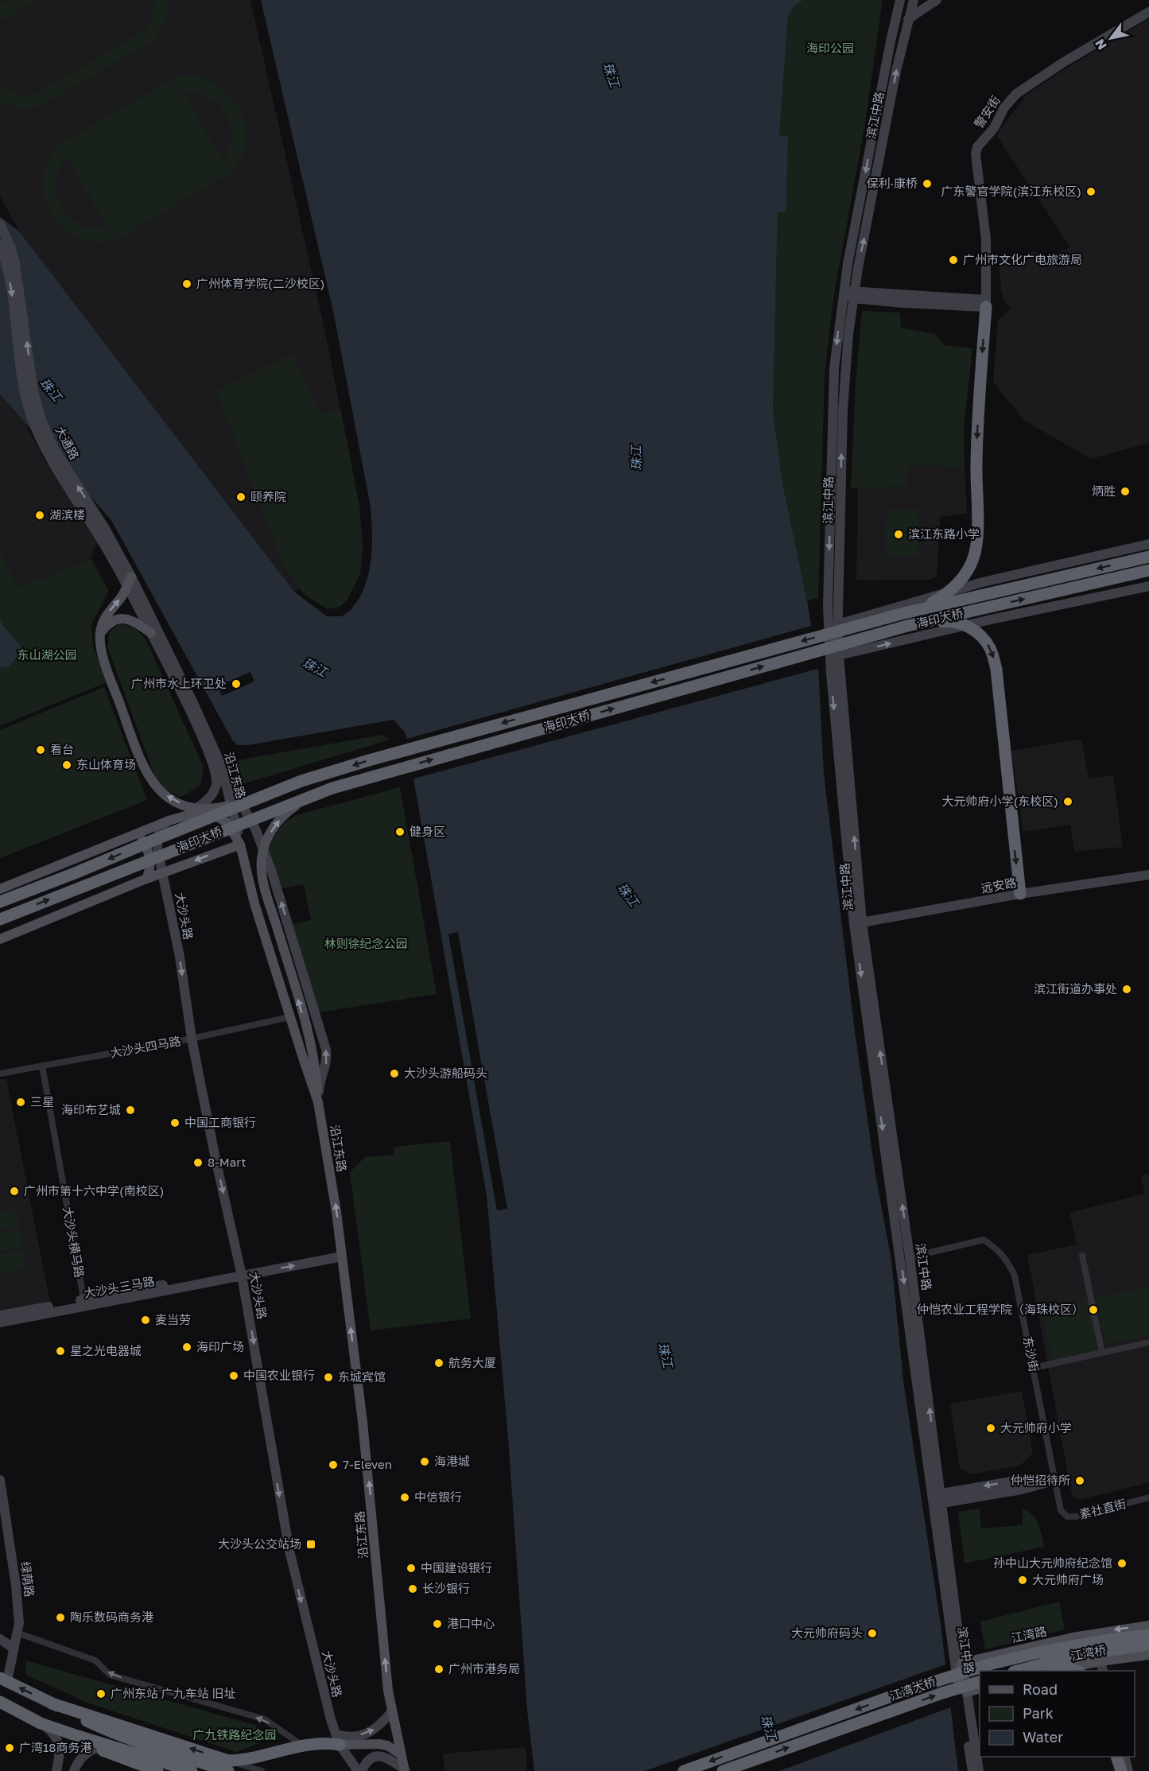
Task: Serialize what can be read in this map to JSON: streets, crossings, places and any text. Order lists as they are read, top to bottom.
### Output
{
  "streets": {
    "highway": ["海印大桥", "江湾桥", "江湾大桥"],
    "main road": [
      "警安街",
      "滨江中路",
      "大通路",
      "沿江东路",
      "远安路",
      "大沙头路",
      "大沙头三马路",
      "绿荫路",
      "江湾路"
    ],
    "street": [
      "大沙头四马路",
      "大沙头横马路",
      "东沙街",
      "素社直街"
    ]
  },
  "crossings": [
    ["滨江中路", "远安路"],
    ["滨江中路", "东沙街"],
    ["滨江中路", "江湾路"],
    ["大通路", "沿江东路"],
    ["沿江东路", "大沙头路"],
    ["沿江东路", "大沙头四马路"],
    ["沿江东路", "大沙头三马路"],
    ["大沙头路", "大沙头四马路"],
    ["大沙头路", "大沙头三马路"],
    ["大沙头四马路", "大沙头横马路"],
    ["大沙头横马路", "大沙头三马路"],
    ["东沙街", "素社直街"]
  ],
  "one_way": ["沿江东路", "大沙头路"],
  "water": ["珠江"],
  "parks": [
    "海印公园",
    "东山湖公园",
    "林则徐纪念公园",
    "广九铁路纪念园"
  ],
  "places": {
    "other": [
      "保利·康桥",
      "广东警官学院(滨江东校区)",
      "广州市文化广电旅游局",
      "广州体育学院(二沙校区)",
      "炳胜",
      "颐养院",
      "湖滨楼",
      "滨江东路小学",
      "广州市水上环卫处",
      "看台",
      "东山体育场",
      "大元帅府小学(东校区)",
      "健身区",
      "滨江街道办事处",
      "大沙头游船码头",
      "三星",
      "海印布艺城",
      "中国工商银行",
      "8-Mart",
      "广州市第十六中学(南校区)",
      "仲恺农业工程学院（海珠校区）",
      "麦当劳",
      "海印广场",
      "星之光电器城",
      "航务大厦",
      "中国农业银行",
      "东城宾馆",
      "大元帅府小学",
      "海港城",
      "7-Eleven",
      "仲恺招待所",
      "中信银行",
      "孙中山大元帅府纪念馆",
      "中国建设银行",
      "大元帅府广场",
      "长沙银行",
      "陶乐数码商务港",
      "港口中心",
      "大元帅府码头",
      "广州市港务局",
      "广州东站 广九车站 旧址",
      "广湾18商务港"
    ],
    "transit": ["大沙头公交站场"]
  },
  "legend": ["Road", "Park", "Water"],
  "north": "bottom left"
}
